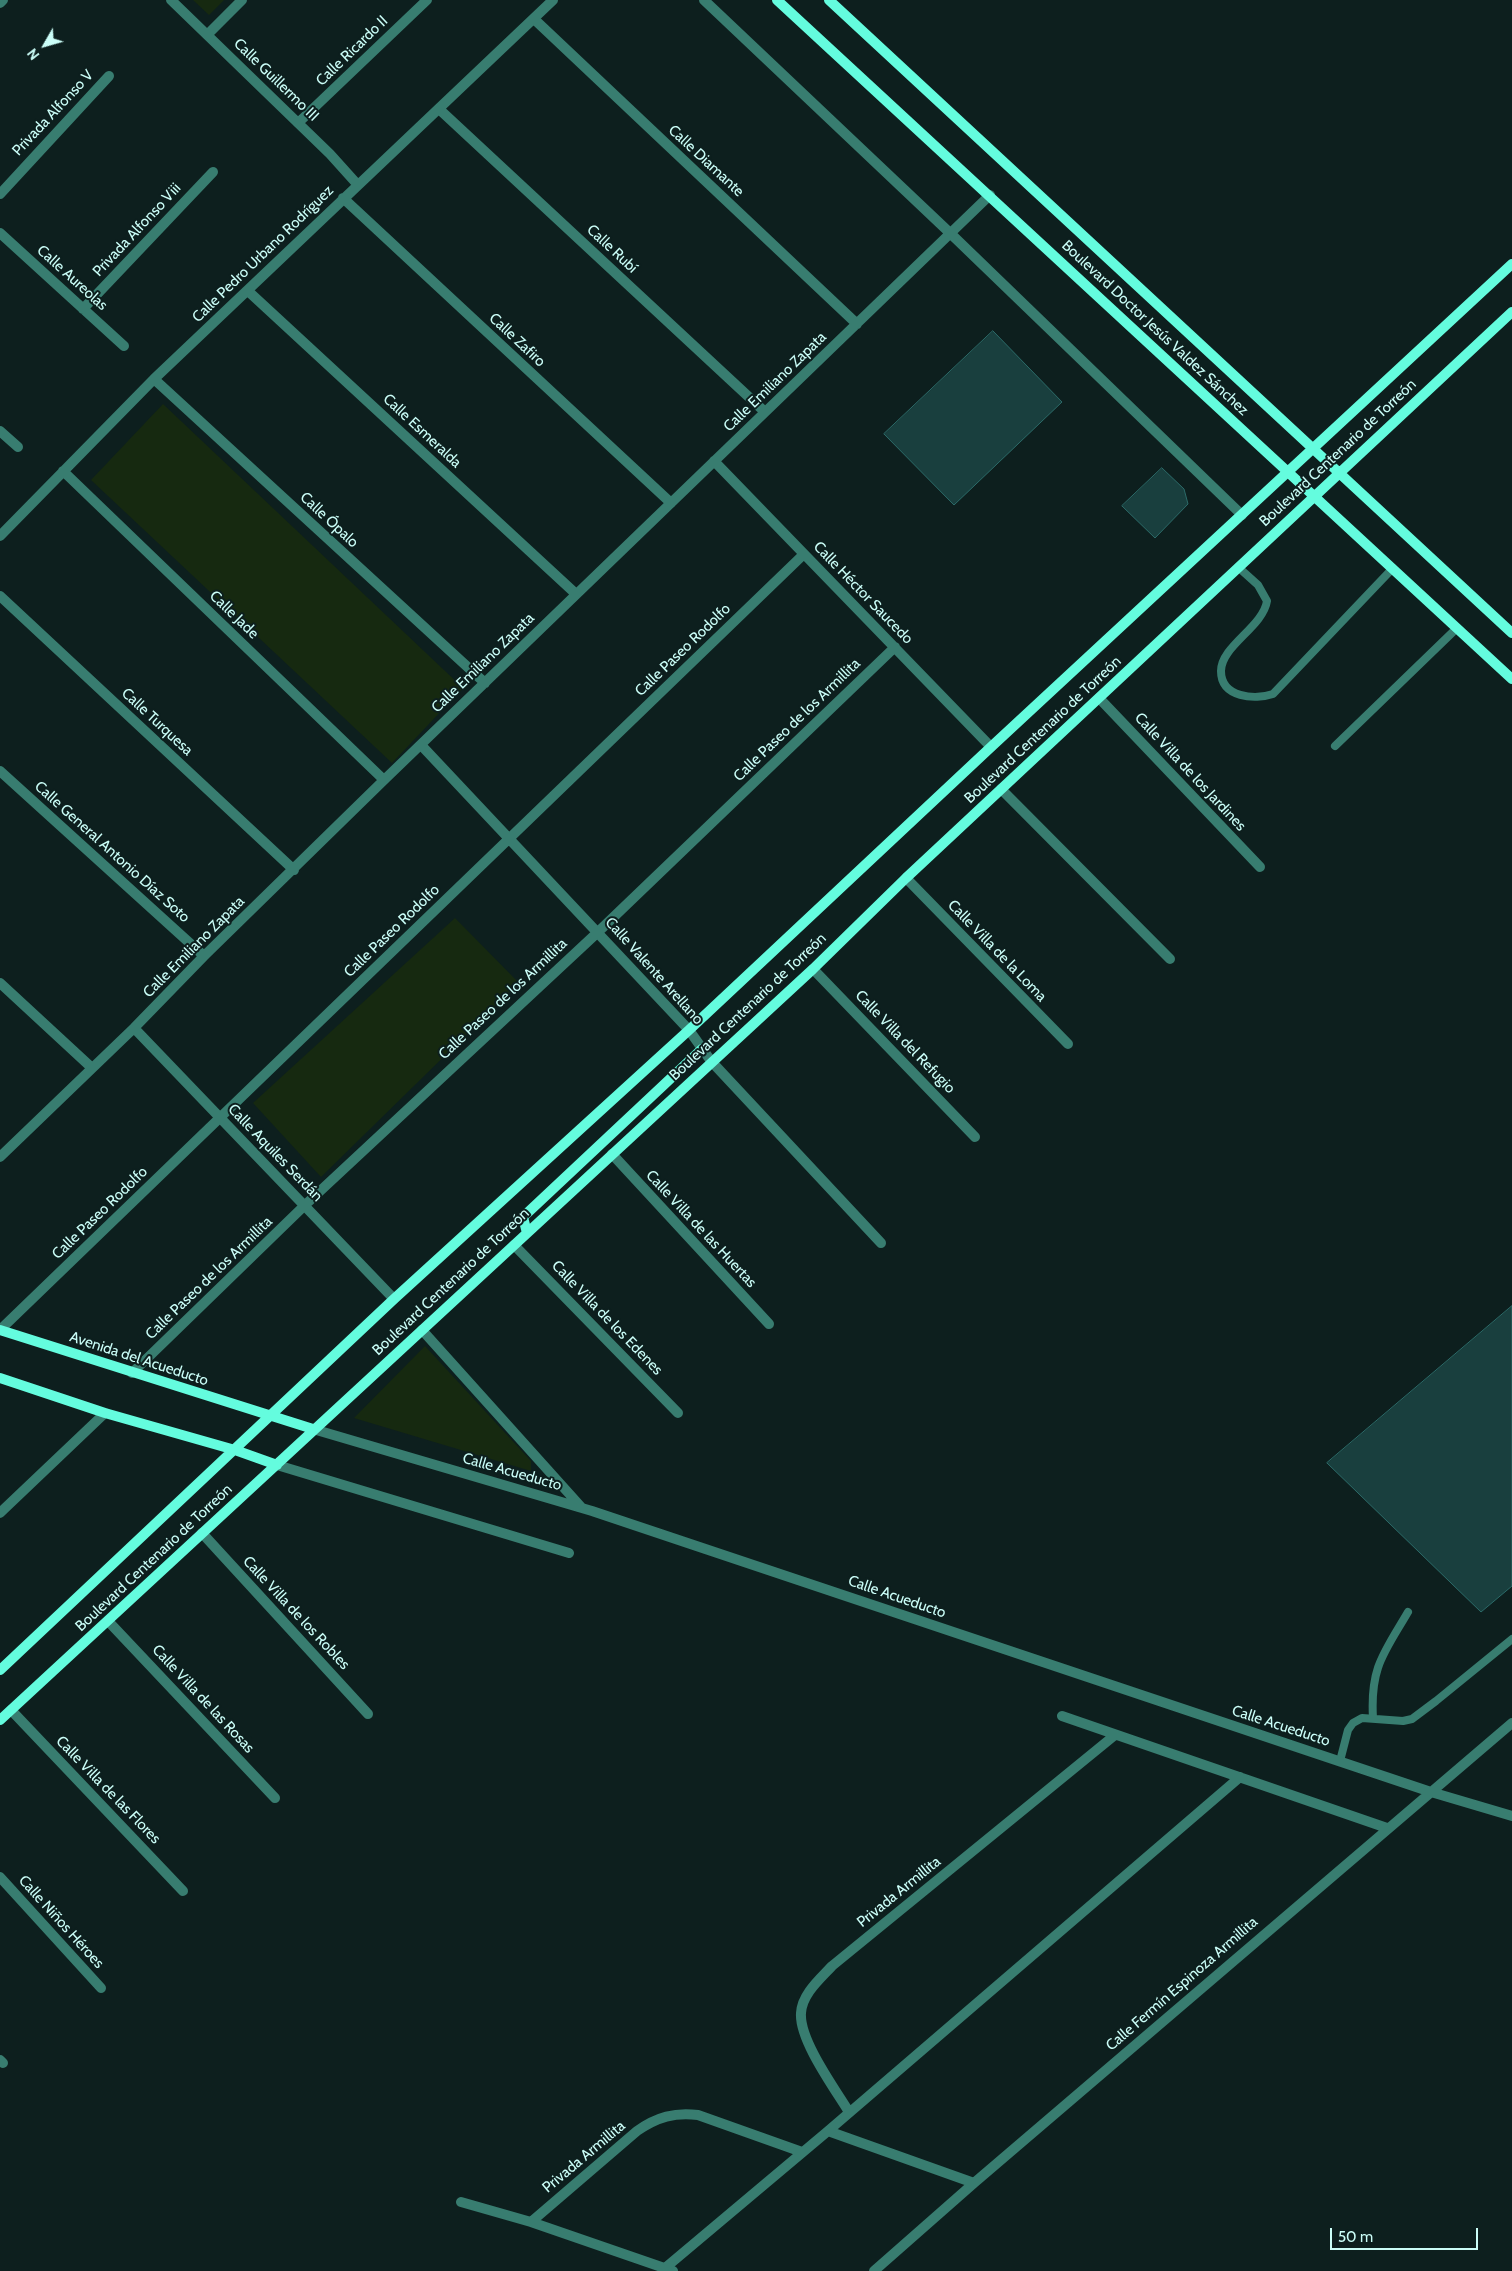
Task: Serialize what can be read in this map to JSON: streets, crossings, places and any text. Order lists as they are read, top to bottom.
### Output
{
  "streets": {
    "street": [
      "Calle Ricardo II",
      "Calle Guillermo III",
      "Privada Alfonso V",
      "Calle Diamante",
      "Privada Alfonso Viii",
      "Calle Rubí",
      "Calle Pedro Urbano Rodríguez",
      "Calle Aureolas",
      "Boulevard Doctor Jesús Valdez Sánchez",
      "Calle Zafiro",
      "Calle Emiliano Zapata",
      "Calle Esmeralda",
      "Boulevard Centenario de Torreón",
      "Calle Ópalo",
      "Calle Héctor Saucedo",
      "Calle Jade",
      "Calle Paseo Rodolfo",
      "Calle Paseo de los Armillita",
      "Calle Turquesa",
      "Calle Villa de los Jardines",
      "Calle General Antonio Díaz Soto",
      "Calle Villa de la Loma",
      "Calle Valente Arellano",
      "Calle Villa del Refugio",
      "Calle Aquiles Serdán",
      "Calle Villa de las Huertas",
      "Calle Villa de los Edenes",
      "Avenida del Acueducto",
      "Calle Acueducto",
      "Calle Villa de los Robles",
      "Calle Villa de las Rosas",
      "Calle Villa de las Flores",
      "Privada Armillita",
      "Calle Niños Héroes",
      "Calle Fermín Espinoza Armillita"
    ]
  },
  "crossings": [
    ["Calle Ricardo II", "Calle Guillermo III"],
    ["Calle Guillermo III", "Calle Pedro Urbano Rodríguez"],
    ["Calle Diamante", "Calle Pedro Urbano Rodríguez"],
    ["Calle Diamante", "Calle Emiliano Zapata"],
    ["Privada Alfonso Viii", "Calle Aureolas"],
    ["Calle Rubí", "Calle Pedro Urbano Rodríguez"],
    ["Calle Rubí", "Calle Emiliano Zapata"],
    ["Calle Pedro Urbano Rodríguez", "Calle Zafiro"],
    ["Calle Pedro Urbano Rodríguez", "Calle Esmeralda"],
    ["Calle Pedro Urbano Rodríguez", "Calle Ópalo"],
    ["Calle Pedro Urbano Rodríguez", "Calle Jade"],
    ["Boulevard Doctor Jesús Valdez Sánchez", "Calle Emiliano Zapata"],
    ["Boulevard Doctor Jesús Valdez Sánchez", "Boulevard Centenario de Torreón"],
    ["Calle Zafiro", "Calle Emiliano Zapata"],
    ["Calle Emiliano Zapata", "Calle Esmeralda"],
    ["Calle Emiliano Zapata", "Calle Ópalo"],
    ["Calle Emiliano Zapata", "Calle Héctor Saucedo"],
    ["Calle Emiliano Zapata", "Calle Jade"],
    ["Calle Emiliano Zapata", "Calle Turquesa"],
    ["Calle Emiliano Zapata", "Calle General Antonio Díaz Soto"],
    ["Calle Emiliano Zapata", "Calle Valente Arellano"],
    ["Calle Emiliano Zapata", "Calle Aquiles Serdán"],
    ["Boulevard Centenario de Torreón", "Calle Héctor Saucedo"],
    ["Boulevard Centenario de Torreón", "Calle Villa de los Jardines"],
    ["Boulevard Centenario de Torreón", "Calle Villa de la Loma"],
    ["Boulevard Centenario de Torreón", "Calle Valente Arellano"],
    ["Boulevard Centenario de Torreón", "Calle Villa del Refugio"],
    ["Boulevard Centenario de Torreón", "Calle Aquiles Serdán"],
    ["Boulevard Centenario de Torreón", "Calle Villa de las Huertas"],
    ["Boulevard Centenario de Torreón", "Calle Villa de los Edenes"],
    ["Boulevard Centenario de Torreón", "Avenida del Acueducto"],
    ["Boulevard Centenario de Torreón", "Calle Acueducto"],
    ["Boulevard Centenario de Torreón", "Calle Villa de los Robles"],
    ["Boulevard Centenario de Torreón", "Calle Villa de las Rosas"],
    ["Boulevard Centenario de Torreón", "Calle Villa de las Flores"],
    ["Calle Héctor Saucedo", "Calle Paseo Rodolfo"],
    ["Calle Héctor Saucedo", "Calle Paseo de los Armillita"],
    ["Calle Paseo Rodolfo", "Calle Valente Arellano"],
    ["Calle Paseo Rodolfo", "Calle Aquiles Serdán"],
    ["Calle Paseo Rodolfo", "Avenida del Acueducto"],
    ["Calle Paseo de los Armillita", "Calle Valente Arellano"],
    ["Calle Paseo de los Armillita", "Calle Aquiles Serdán"],
    ["Calle Paseo de los Armillita", "Avenida del Acueducto"],
    ["Avenida del Acueducto", "Calle Acueducto"],
    ["Calle Acueducto", "Calle Fermín Espinoza Armillita"]
  ],
  "scale_bar": "50 m",
  "north": "bottom left"
}
